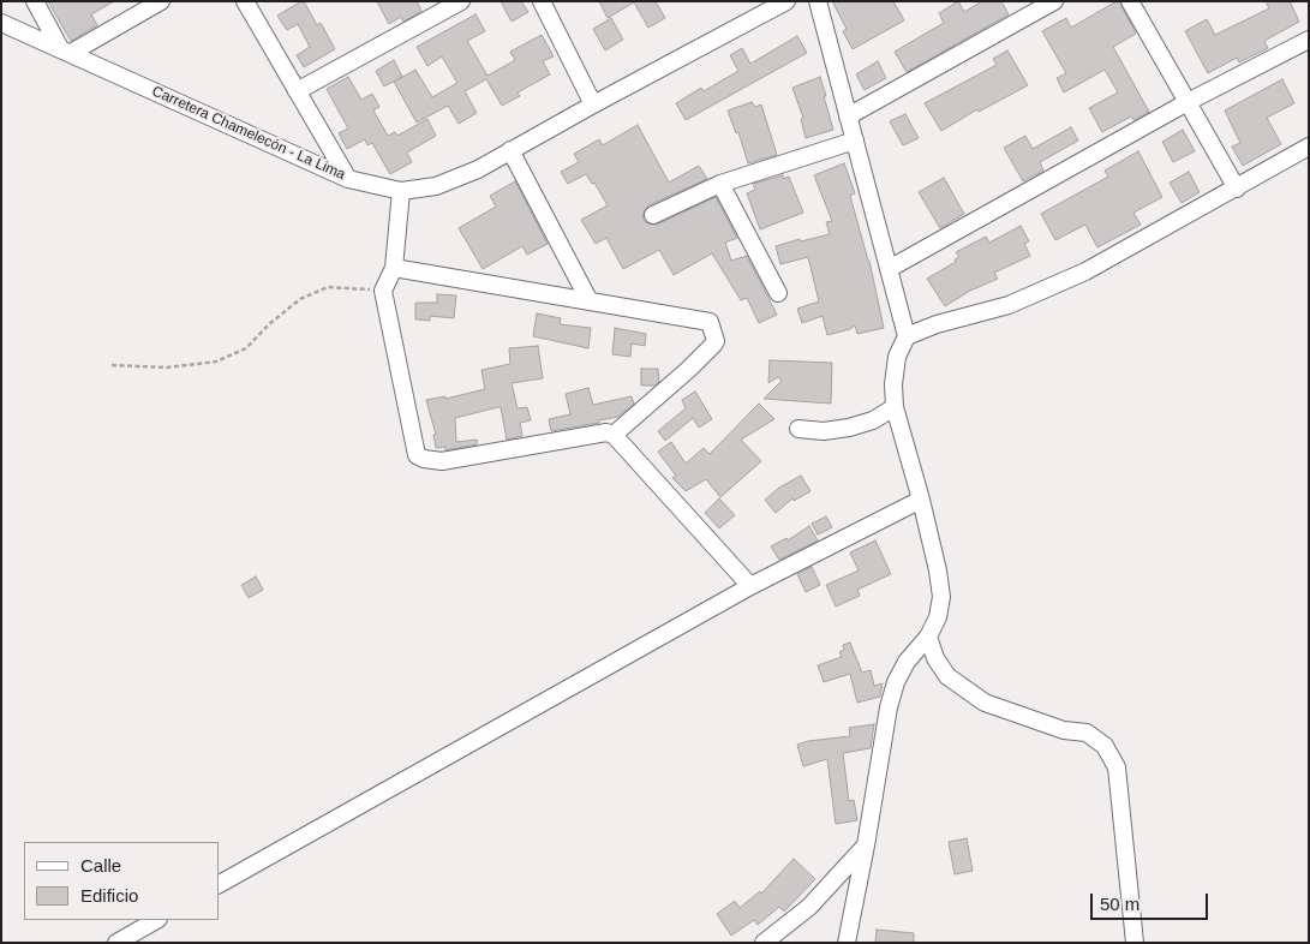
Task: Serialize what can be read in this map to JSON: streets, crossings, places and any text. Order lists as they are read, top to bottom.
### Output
{
  "streets": {
    "street": ["Carretera Chamelecón - La Lima"]
  },
  "legend": ["Calle", "Edificio"],
  "scale_bar": "50 m"
}
